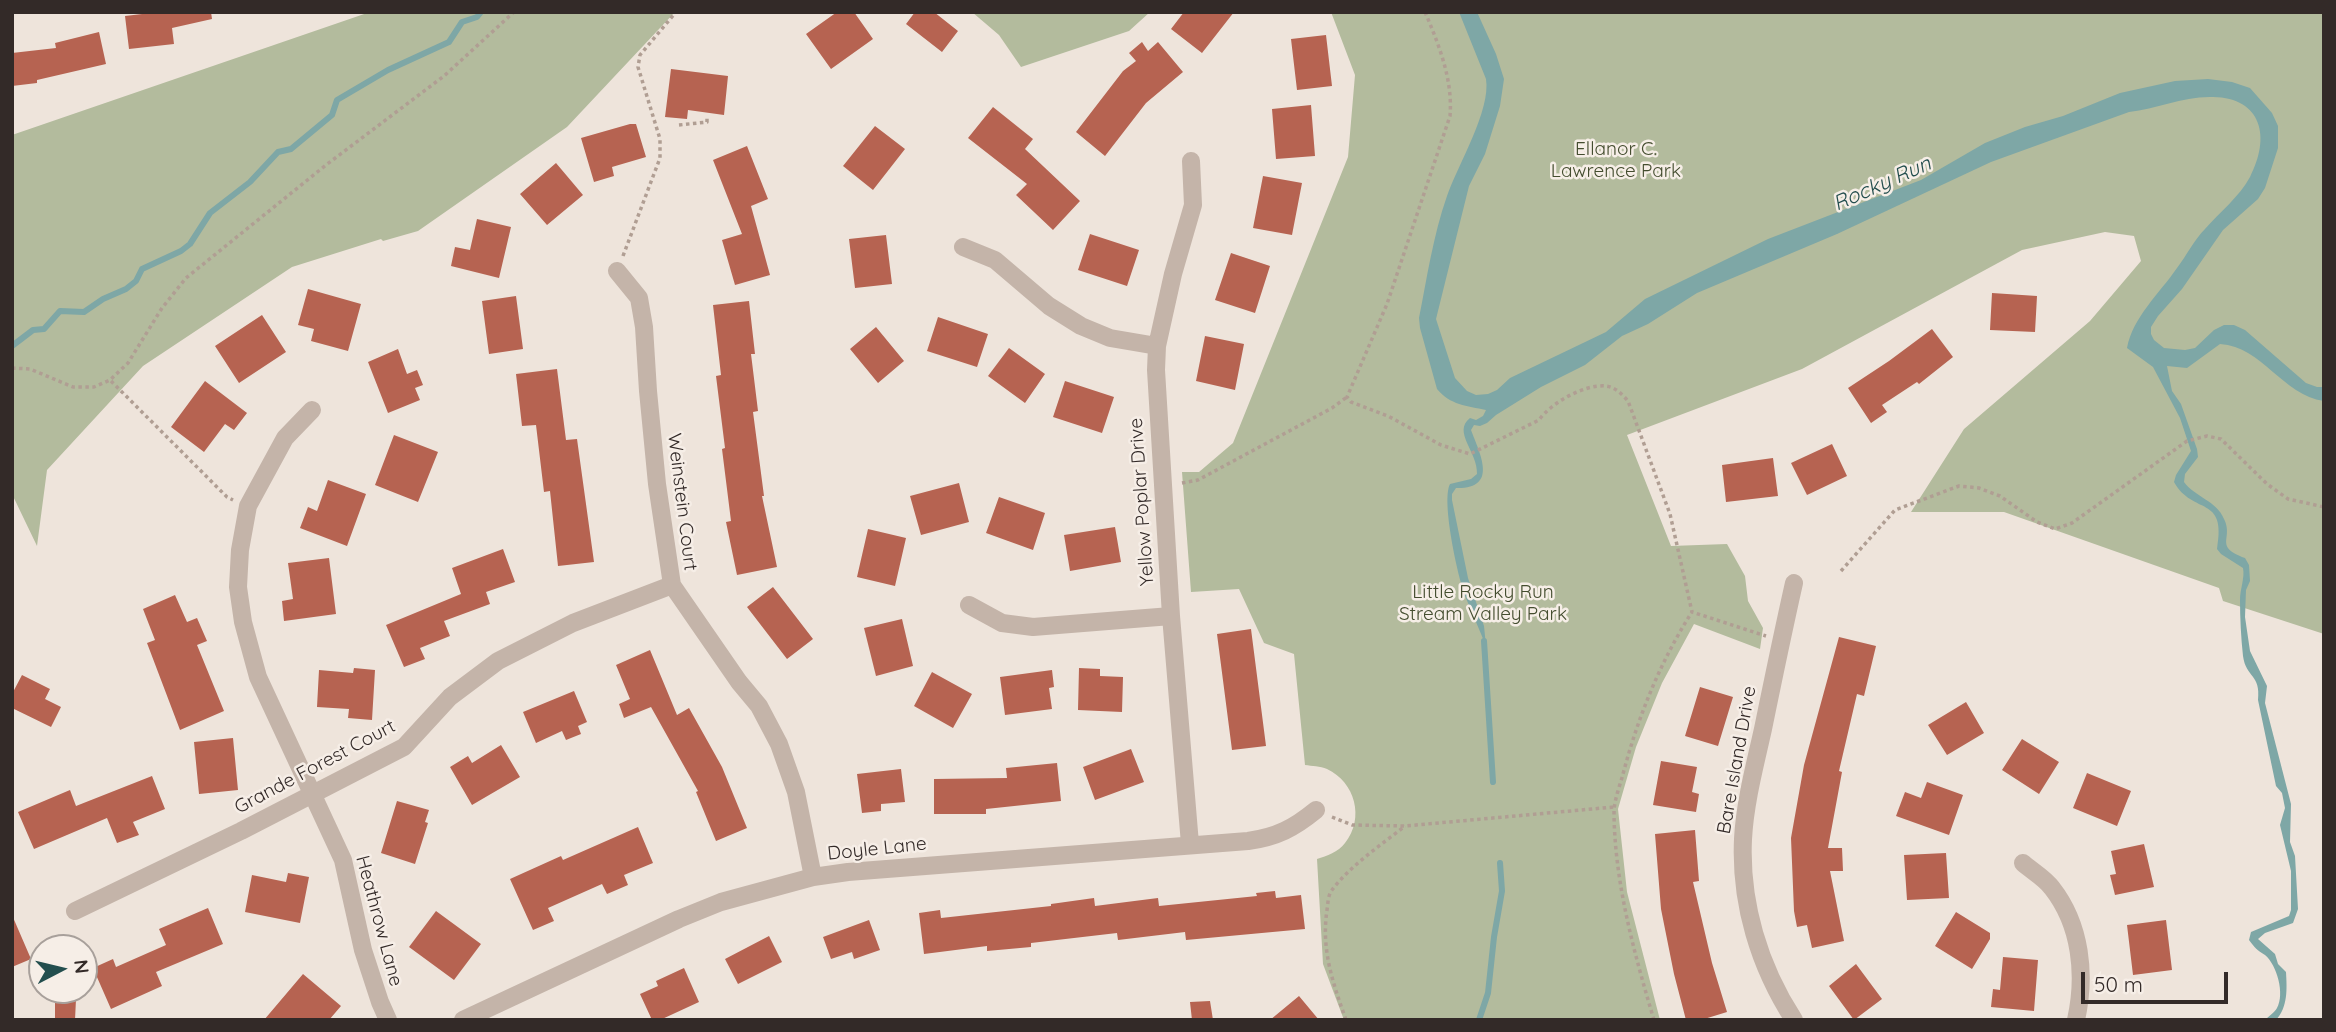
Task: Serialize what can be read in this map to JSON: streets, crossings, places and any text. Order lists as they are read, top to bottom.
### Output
{
  "streets": {
    "street": [
      "Weinstein Court",
      "Yellow Poplar Drive",
      "Bare Island Drive",
      "Grande Forest Court",
      "Doyle Lane",
      "Heathrow Lane"
    ]
  },
  "crossings": [
    ["Weinstein Court", "Grande Forest Court"],
    ["Weinstein Court", "Doyle Lane"],
    ["Yellow Poplar Drive", "Doyle Lane"],
    ["Grande Forest Court", "Heathrow Lane"]
  ],
  "water": ["Rocky Run"],
  "parks": ["Ellanor C. Lawrence Park", "Little Rocky Run Stream Valley Park"],
  "scale_bar": "50 m",
  "north": "right"
}
